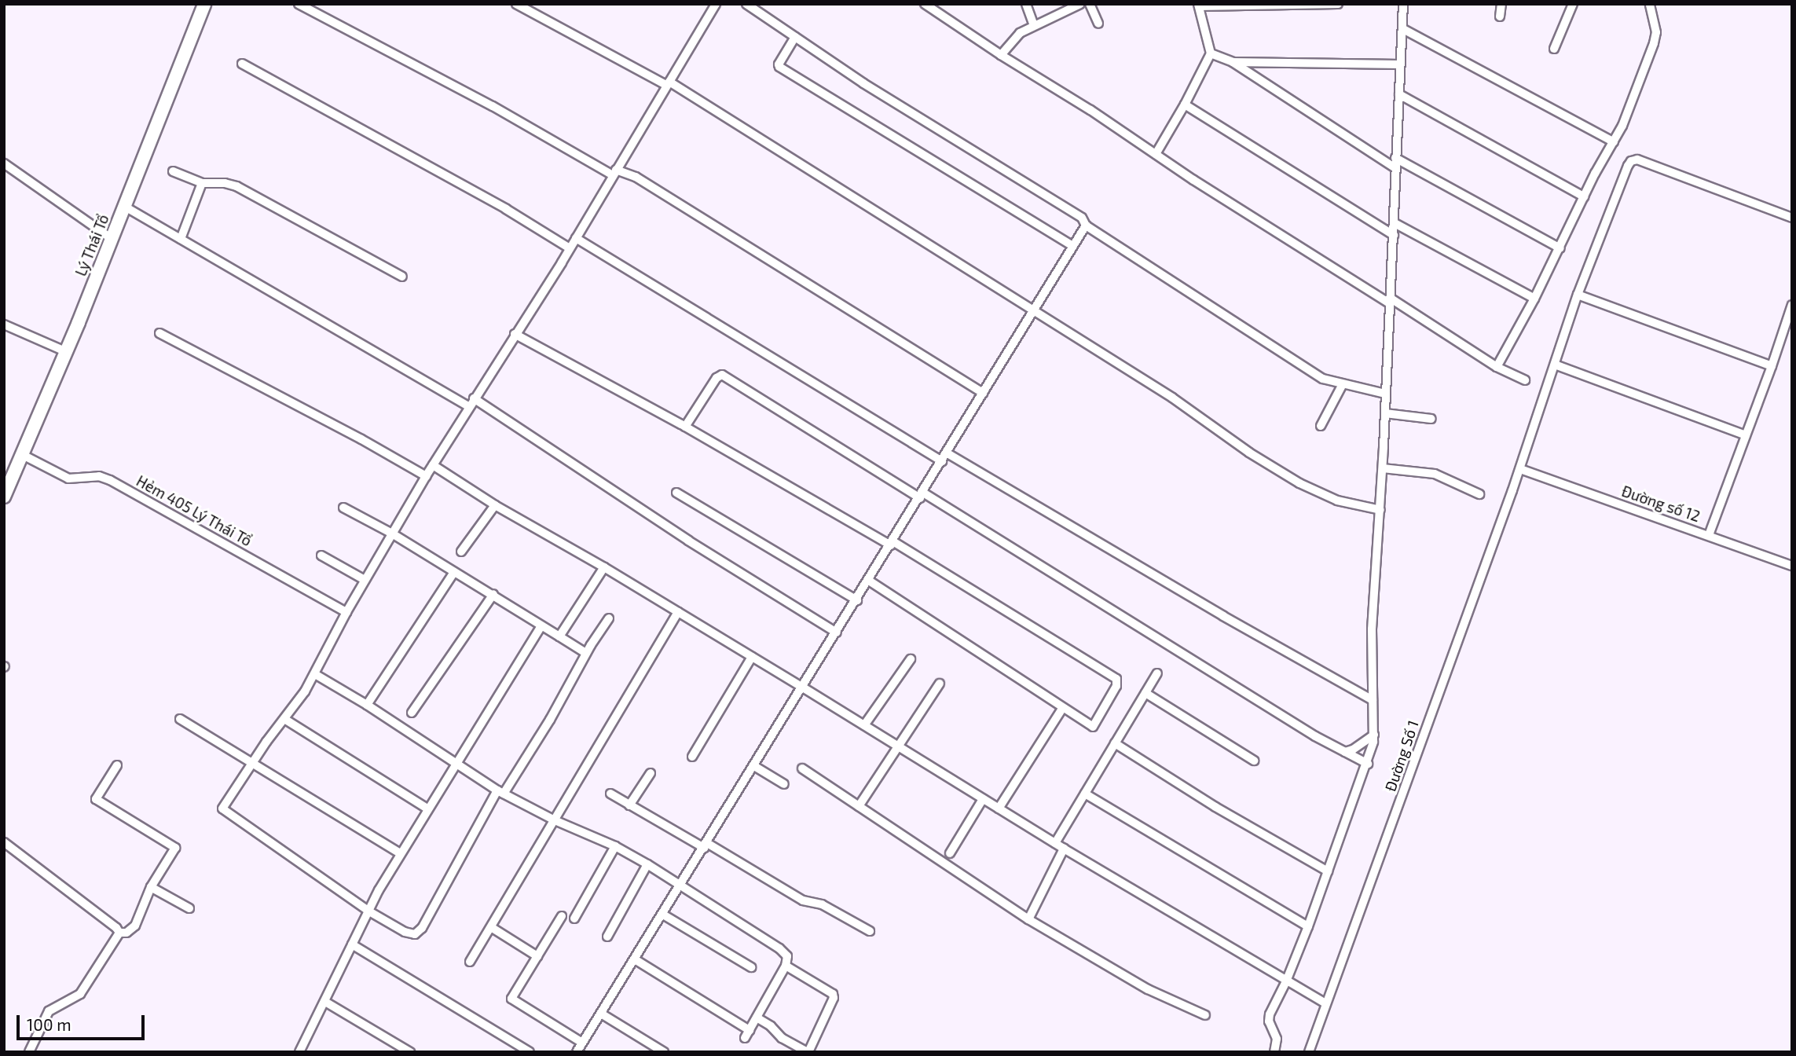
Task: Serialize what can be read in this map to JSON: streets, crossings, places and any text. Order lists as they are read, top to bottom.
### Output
{
  "streets": {
    "main road": ["Lý Thái Tổ"],
    "street": ["Đường số 12", "Hẻm 405 Lý Thái Tổ", "Đường Số 1"]
  },
  "crossings": [
    ["Lý Thái Tổ", "Hẻm 405 Lý Thái Tổ"],
    ["Đường số 12", "Đường Số 1"]
  ],
  "scale_bar": "100 m"
}
